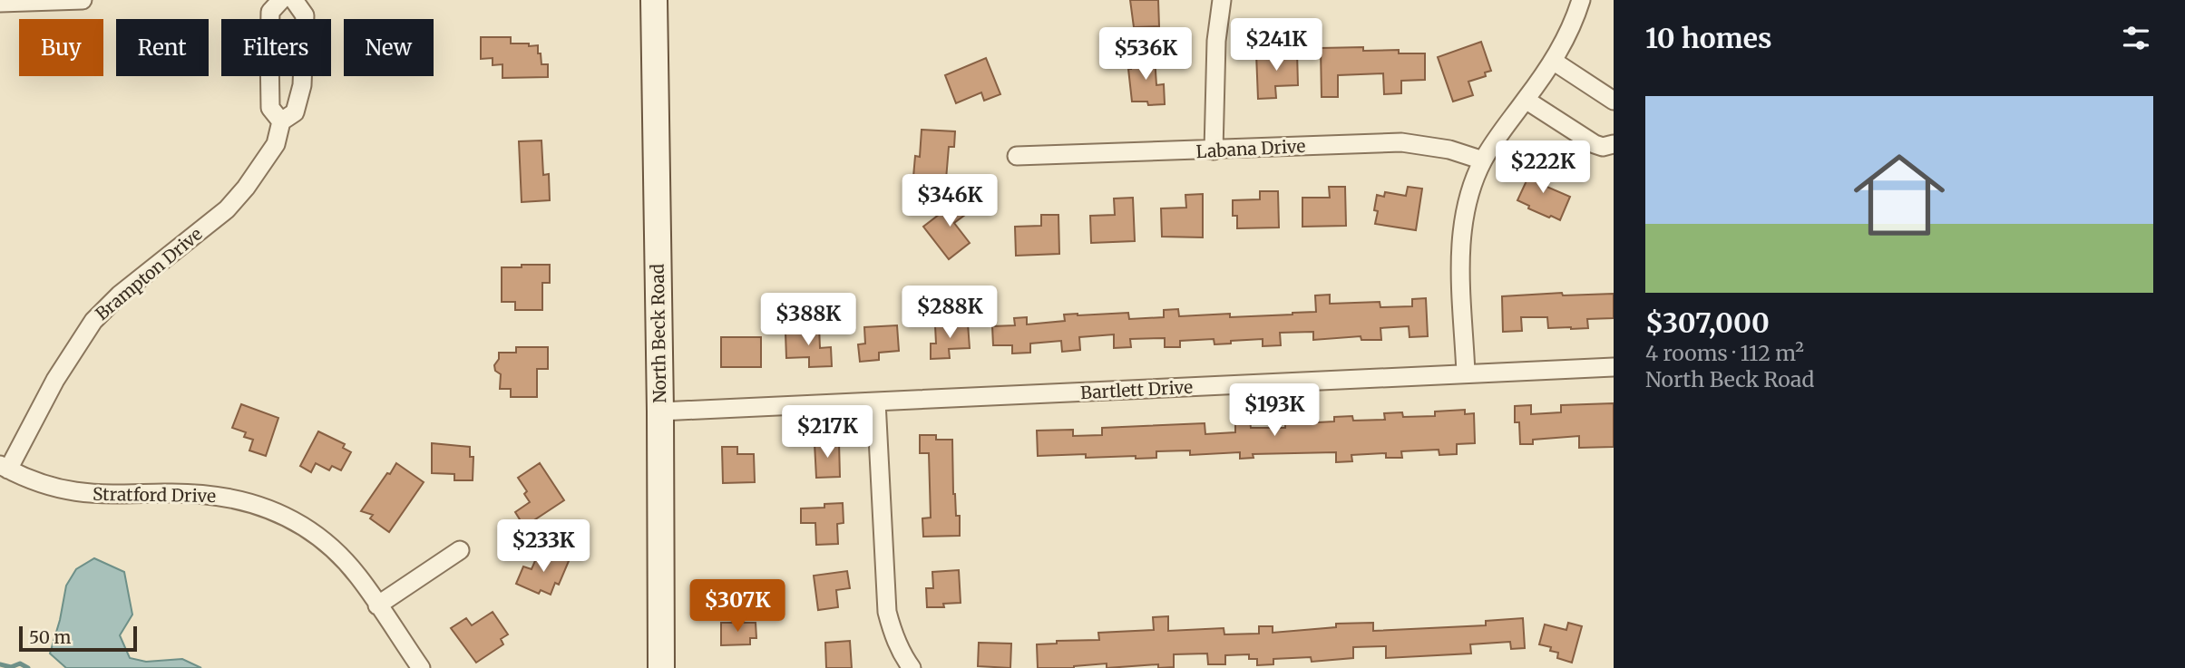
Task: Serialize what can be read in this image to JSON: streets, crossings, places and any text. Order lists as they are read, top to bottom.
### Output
{
  "streets": {
    "main road": ["North Beck Road"],
    "street": [
      "Labana Drive",
      "Brampton Drive",
      "Bartlett Drive",
      "Stratford Drive"
    ]
  },
  "crossings": [
    ["Brampton Drive", "Stratford Drive"],
    ["North Beck Road", "Bartlett Drive"]
  ],
  "scale_bar": "50 m",
  "page": {
    "heading": "10 homes",
    "price": [
      "$241K",
      "$536K",
      "$222K",
      "$346K",
      "$288K",
      "$388K",
      "$193K",
      "$217K",
      "$233K",
      "$307K"
    ],
    "chip": [
      "Buy",
      "Rent",
      "Filters",
      "New"
    ],
    "list": [
      {
        "name": "$307,000",
        "note": "4 rooms · 112 m² · North Beck Road"
      }
    ],
    "scale": "50 m"
  }
}
